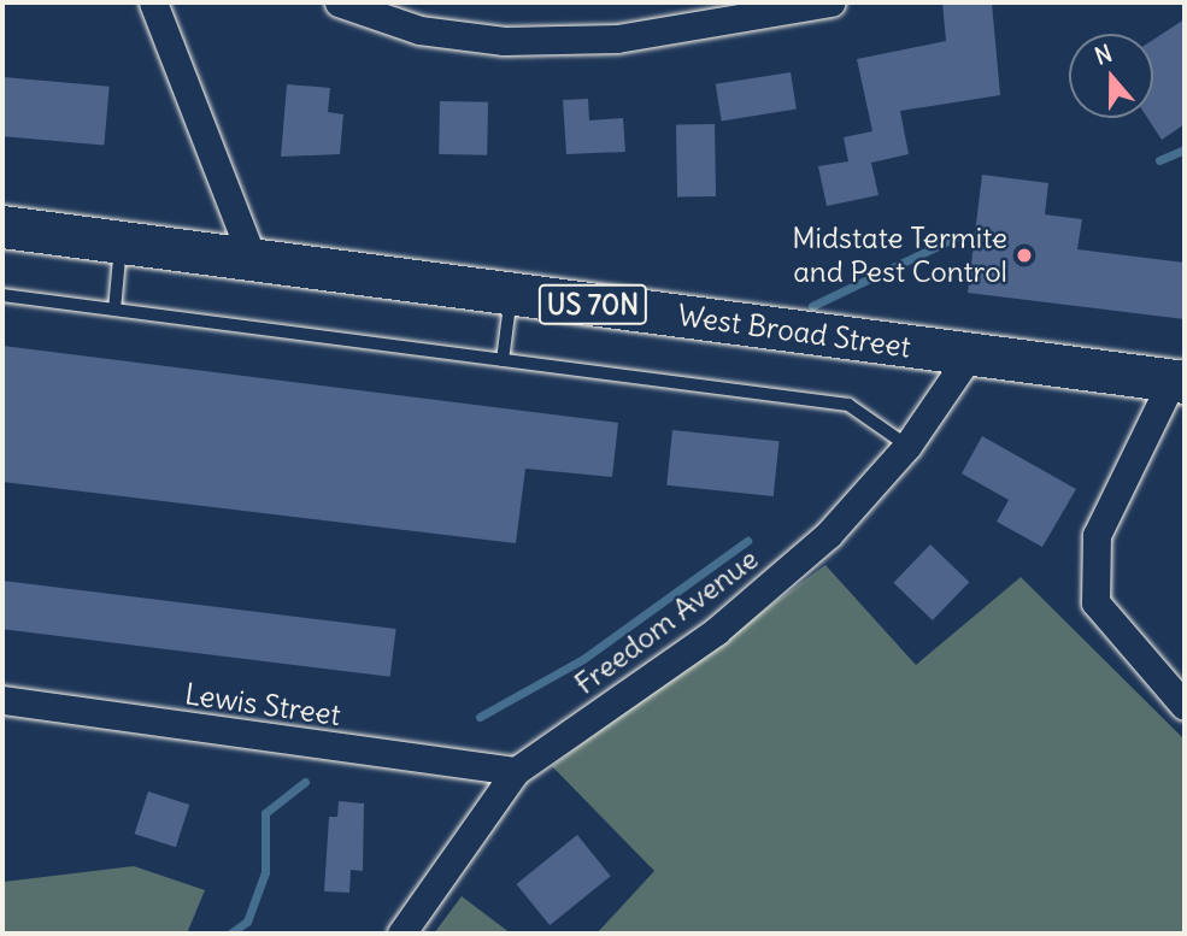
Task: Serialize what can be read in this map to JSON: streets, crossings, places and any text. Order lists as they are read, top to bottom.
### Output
{
  "streets": {
    "main road": ["US 70N", "West Broad Street"],
    "street": ["Freedom Avenue", "Lewis Street"]
  },
  "crossings": [
    ["West Broad Street", "Freedom Avenue"],
    ["Freedom Avenue", "Lewis Street"]
  ],
  "places": ["Midstate Termite and Pest Control"],
  "north": "top"
}
